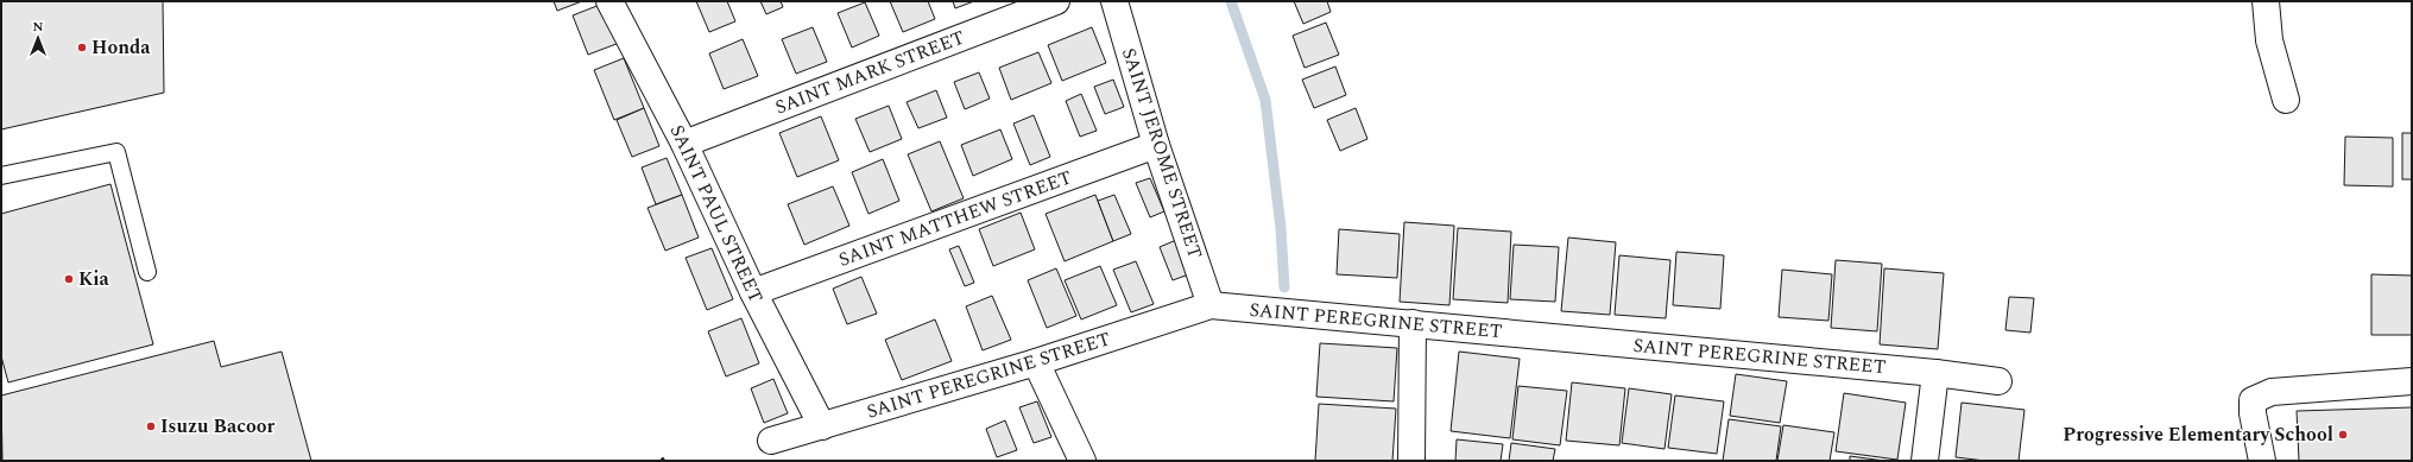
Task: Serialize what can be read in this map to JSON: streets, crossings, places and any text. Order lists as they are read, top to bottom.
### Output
{
  "streets": {
    "street": [
      "SAINT MARK STREET",
      "SAINT JEROME STREET",
      "SAINT PAUL STREET",
      "SAINT MATTHEW STREET",
      "SAINT PEREGRINE STREET"
    ]
  },
  "crossings": [
    ["SAINT MARK STREET", "SAINT PAUL STREET"],
    ["SAINT JEROME STREET", "SAINT MATTHEW STREET"],
    ["SAINT JEROME STREET", "SAINT PEREGRINE STREET"],
    ["SAINT PAUL STREET", "SAINT MATTHEW STREET"],
    ["SAINT PAUL STREET", "SAINT PEREGRINE STREET"]
  ],
  "places": [
    "Honda",
    "Kia",
    "Isuzu Bacoor",
    "Progressive Elementary School"
  ],
  "north": "top"
}
